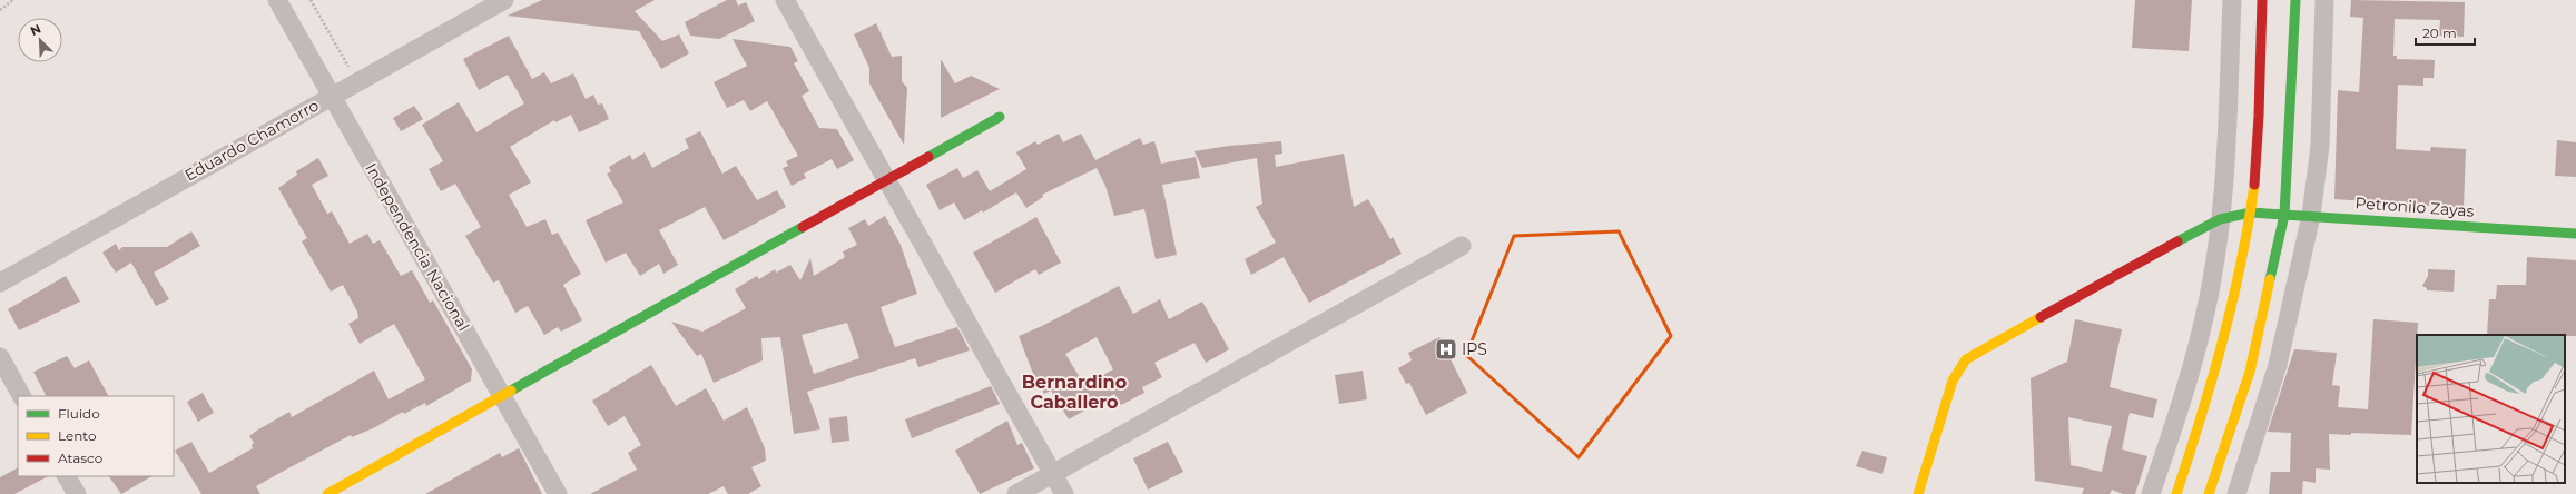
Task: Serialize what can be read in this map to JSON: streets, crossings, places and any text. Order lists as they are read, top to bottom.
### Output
{
  "streets": {
    "main road": ["Petronilo Zayas"],
    "street": ["Eduardo Chamorro", "Independencia Nacional"]
  },
  "crossings": [
    ["Eduardo Chamorro", "Independencia Nacional"]
  ],
  "districts": ["Bernardino Caballero"],
  "places": {
    "hospital": ["IPS"]
  },
  "legend": ["Fluido", "Lento", "Atasco"],
  "scale_bar": "20 m",
  "north": "top left"
}
